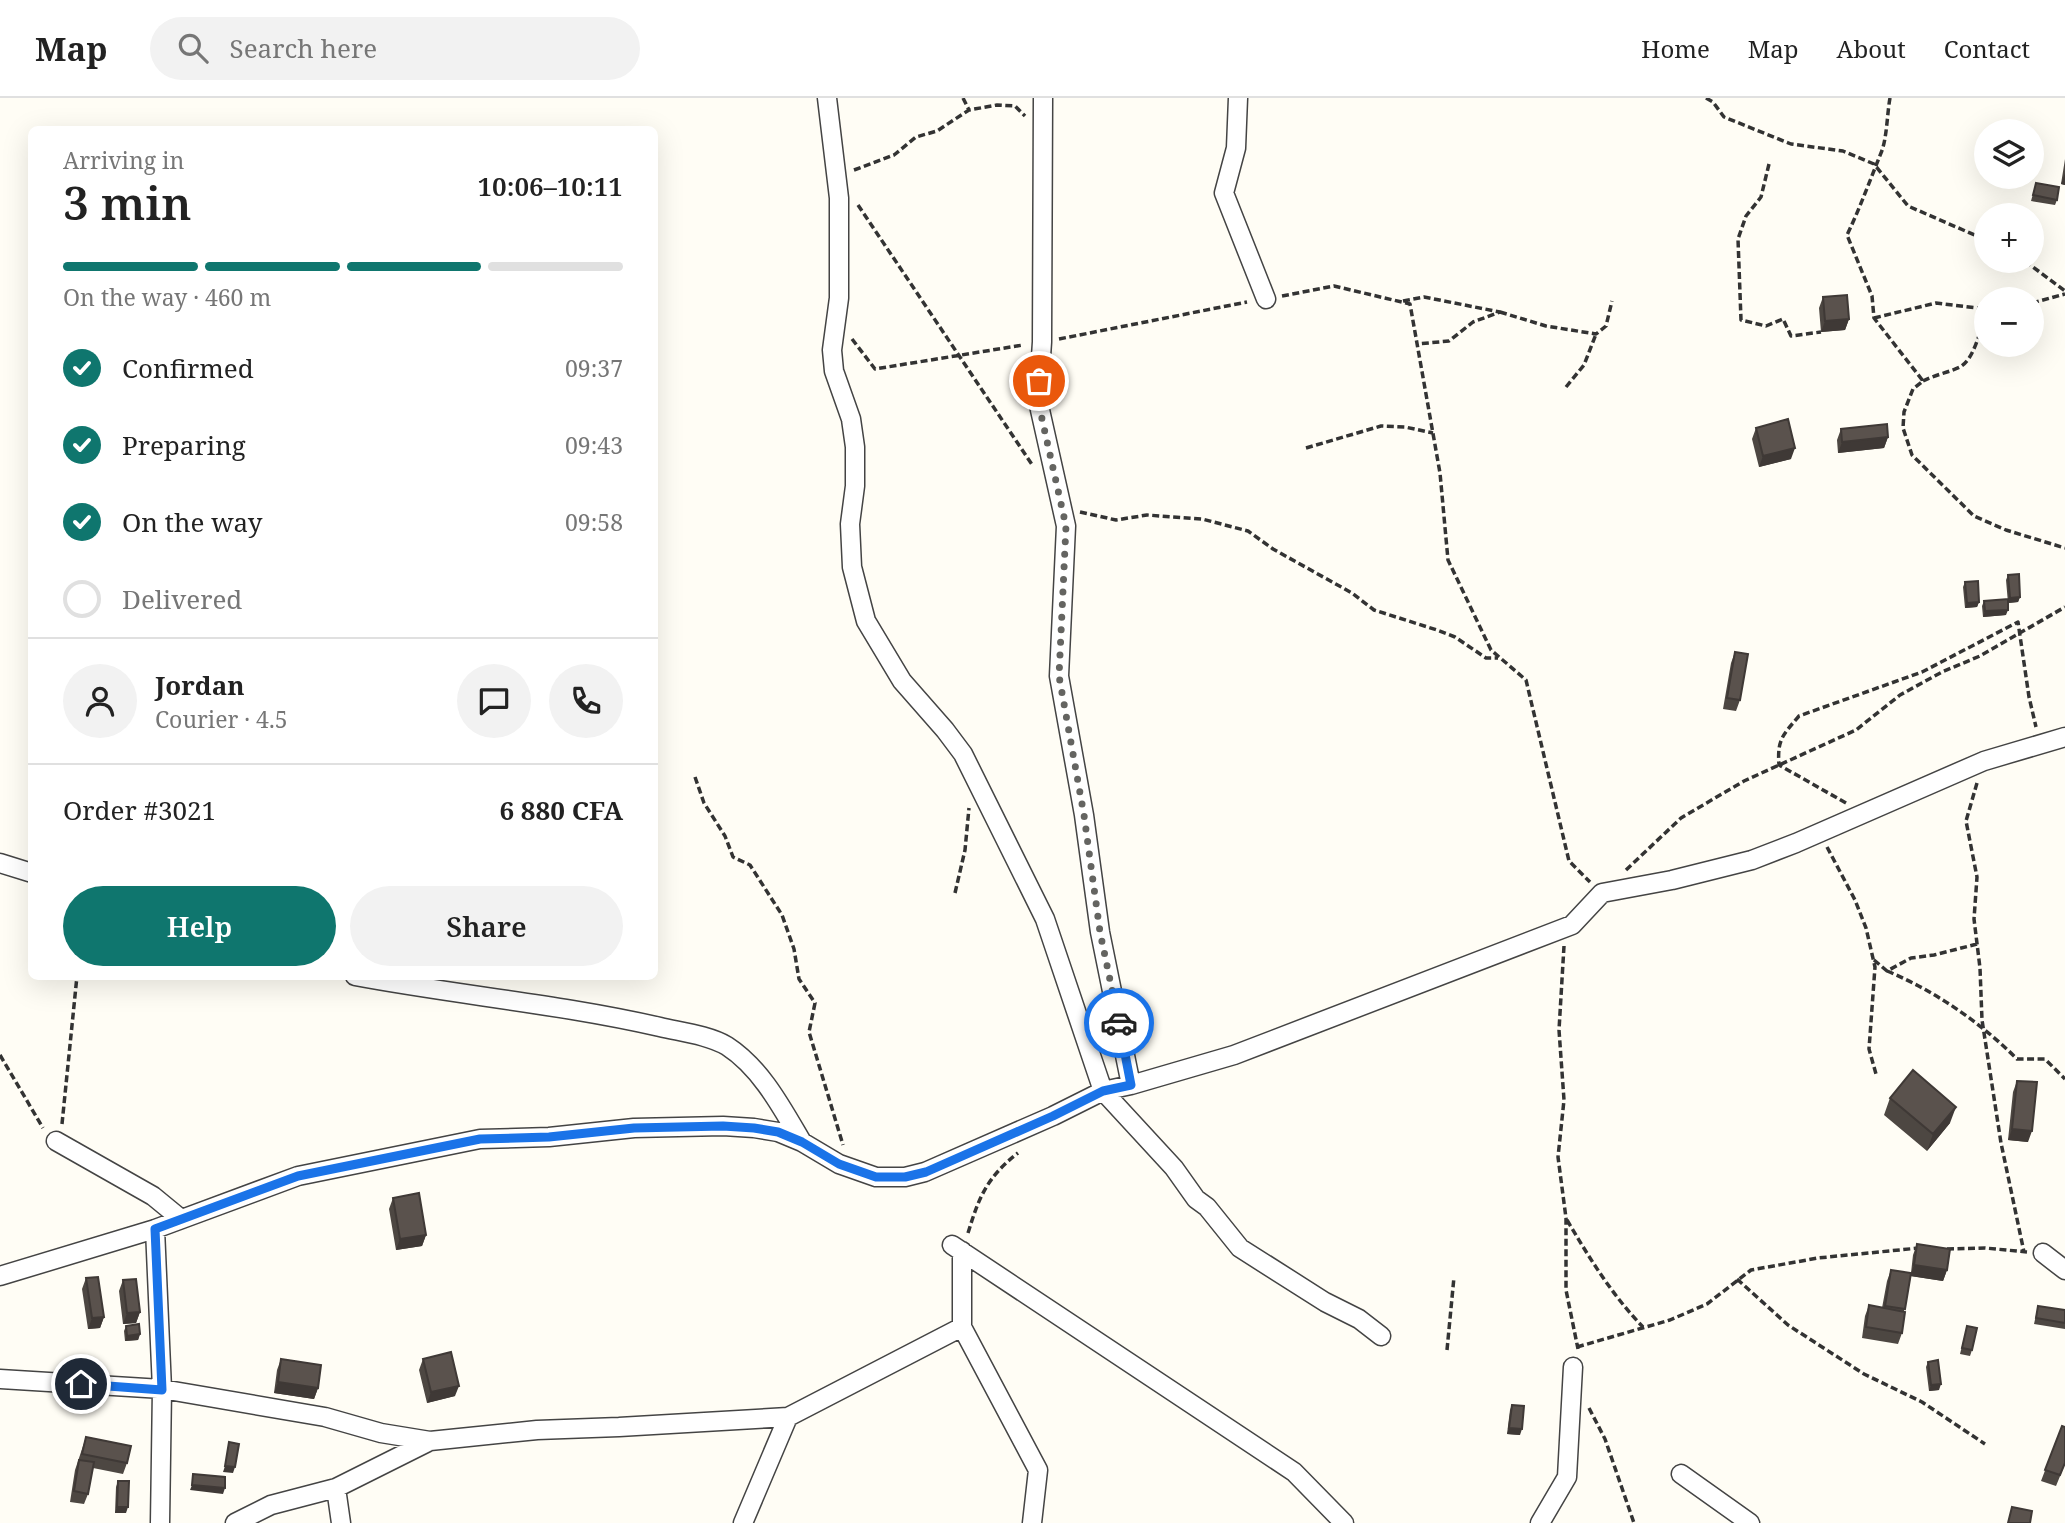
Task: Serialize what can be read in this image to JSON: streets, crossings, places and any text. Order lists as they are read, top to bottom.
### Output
{
  "page": {
    "header": "Map",
    "search": "Search here",
    "nav": [
      "Home",
      "Map",
      "About",
      "Contact"
    ],
    "map_buttons": ["+", "−"],
    "heading": ["3 min", "Arriving in", "10:06–10:11"],
    "panel": [
      "Jordan",
      "Courier · 4.5",
      "Order #3021",
      "6 880 CFA"
    ],
    "bar": "On the way · 460 m",
    "list": [
      ["Confirmed", "09:37"],
      ["Preparing", "09:43"],
      ["On the way", "09:58"],
      "Delivered"
    ],
    "buttons": ["Help", "Share"]
  }
}
